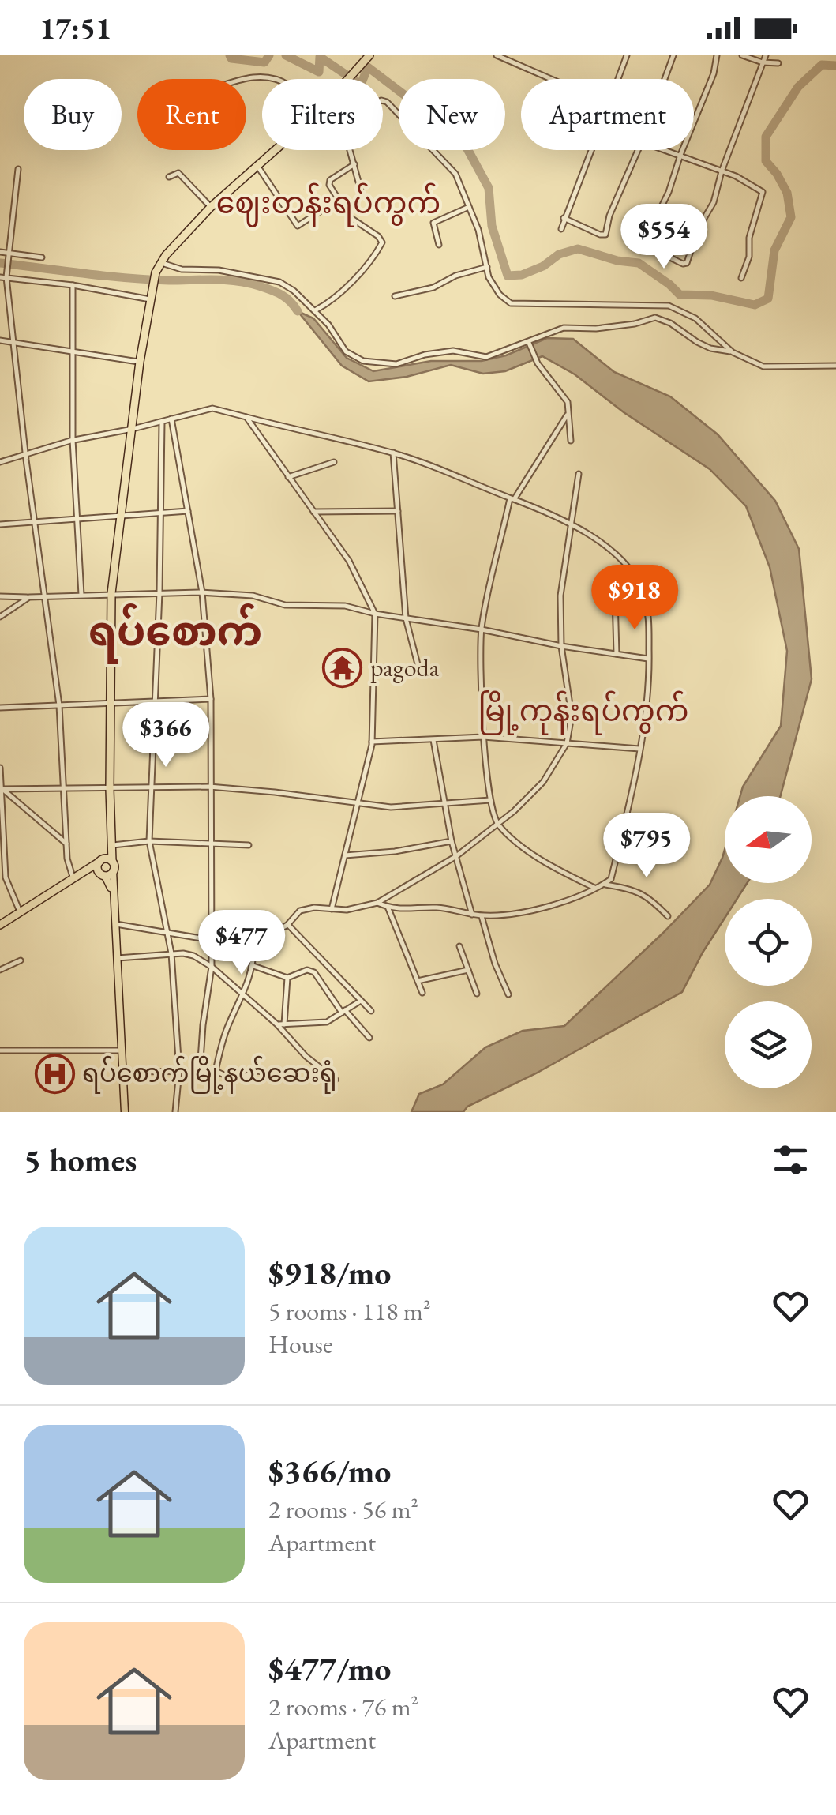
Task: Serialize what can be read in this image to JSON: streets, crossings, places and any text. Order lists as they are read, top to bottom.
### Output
{
  "districts": ["ဈေးတန်းရပ်ကွက်", "ရပ်စောက်", "မြို့ကုန်းရပ်ကွက်"],
  "places": {
    "temple": ["pagoda"],
    "hospital": ["ရပ်စောက်မြို့နယ်ဆေးရုံ"]
  },
  "north": "left",
  "page": {
    "status": "17:51",
    "chip": [
      "Buy",
      "Rent",
      "Filters",
      "New",
      "Apartment"
    ],
    "price": [
      "$554",
      "$918",
      "$366",
      "$795",
      "$477"
    ],
    "heading": "5 homes",
    "list": [
      {
        "name": "$918/mo",
        "note": "5 rooms · 118 m² · House"
      },
      {
        "name": "$366/mo",
        "note": "2 rooms · 56 m² · Apartment"
      },
      {
        "name": "$477/mo",
        "note": "2 rooms · 76 m² · Apartment"
      }
    ]
  }
}
